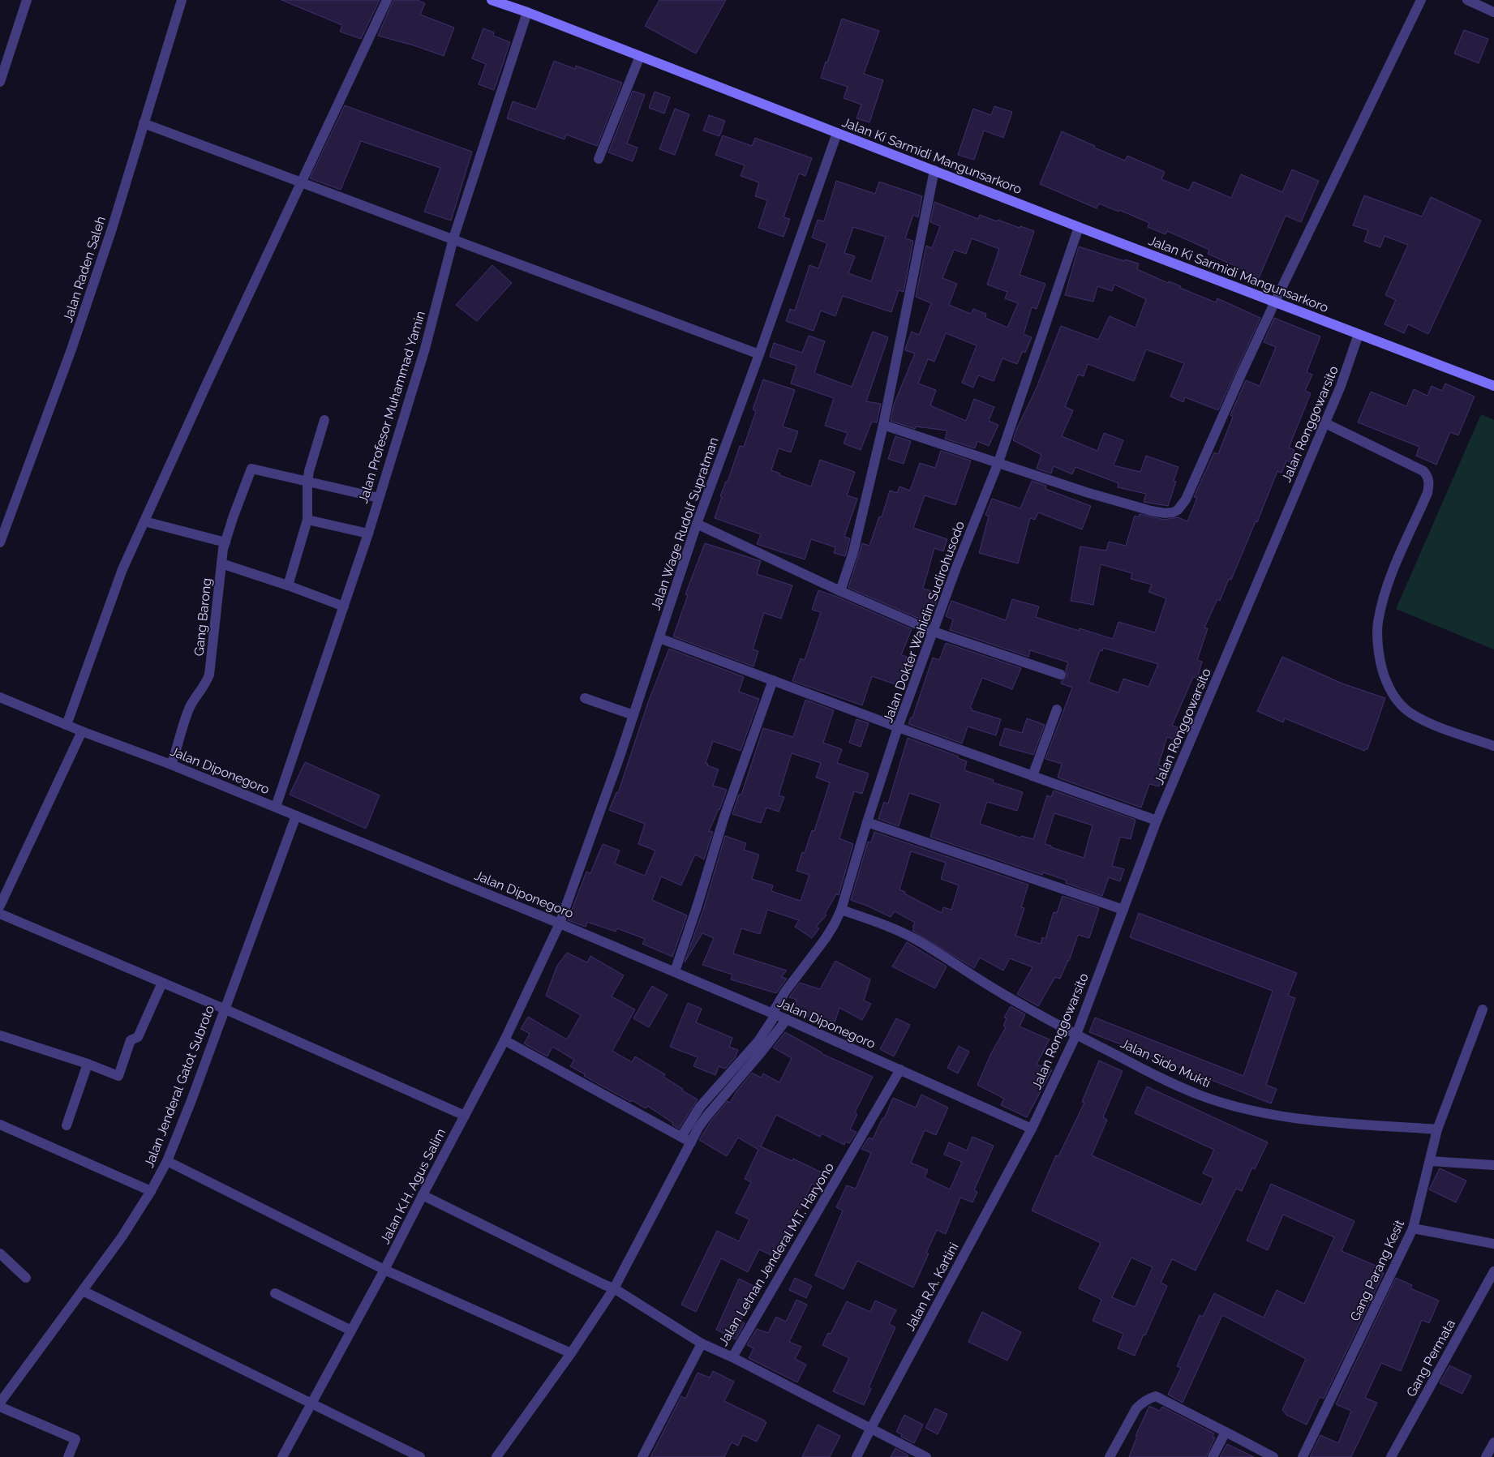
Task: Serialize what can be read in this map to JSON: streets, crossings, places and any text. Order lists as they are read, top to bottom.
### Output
{
  "streets": {
    "main road": ["Jalan Ki Sarmidi Mangunsarkoro"],
    "street": [
      "Jalan Raden Saleh",
      "Jalan Profesor Muhammad Yamin",
      "Jalan Ronggowarsito",
      "Jalan Wage Rudolf Supratman",
      "Gang Barong",
      "Jalan Dokter Wahidin Sudirohusodo",
      "Jalan Diponegoro",
      "Jalan Sido Mukti",
      "Jalan Jenderal Gatot Subroto",
      "Jalan K.H. Agus Salim",
      "Jalan Letnan Jenderal M.T. Haryono",
      "Gang Parang Kesit",
      "Jalan R.A. Kartini",
      "Gang Permata"
    ]
  },
  "crossings": [
    ["Jalan Ki Sarmidi Mangunsarkoro", "Jalan Profesor Muhammad Yamin"],
    ["Jalan Ki Sarmidi Mangunsarkoro", "Jalan Ronggowarsito"],
    ["Jalan Ki Sarmidi Mangunsarkoro", "Jalan Wage Rudolf Supratman"],
    ["Jalan Ki Sarmidi Mangunsarkoro", "Jalan Dokter Wahidin Sudirohusodo"],
    ["Jalan Profesor Muhammad Yamin", "Jalan Diponegoro"],
    ["Jalan Ronggowarsito", "Jalan Diponegoro"],
    ["Jalan Ronggowarsito", "Jalan Sido Mukti"],
    ["Jalan Ronggowarsito", "Jalan R.A. Kartini"],
    ["Jalan Wage Rudolf Supratman", "Jalan Diponegoro"],
    ["Jalan Wage Rudolf Supratman", "Jalan K.H. Agus Salim"],
    ["Gang Barong", "Jalan Diponegoro"],
    ["Jalan Dokter Wahidin Sudirohusodo", "Jalan Diponegoro"],
    ["Jalan Dokter Wahidin Sudirohusodo", "Jalan Sido Mukti"],
    ["Jalan Diponegoro", "Jalan Jenderal Gatot Subroto"],
    ["Jalan Diponegoro", "Jalan K.H. Agus Salim"],
    ["Jalan Diponegoro", "Jalan Letnan Jenderal M.T. Haryono"],
    ["Jalan Diponegoro", "Jalan R.A. Kartini"],
    ["Jalan Sido Mukti", "Gang Parang Kesit"]
  ]
}
